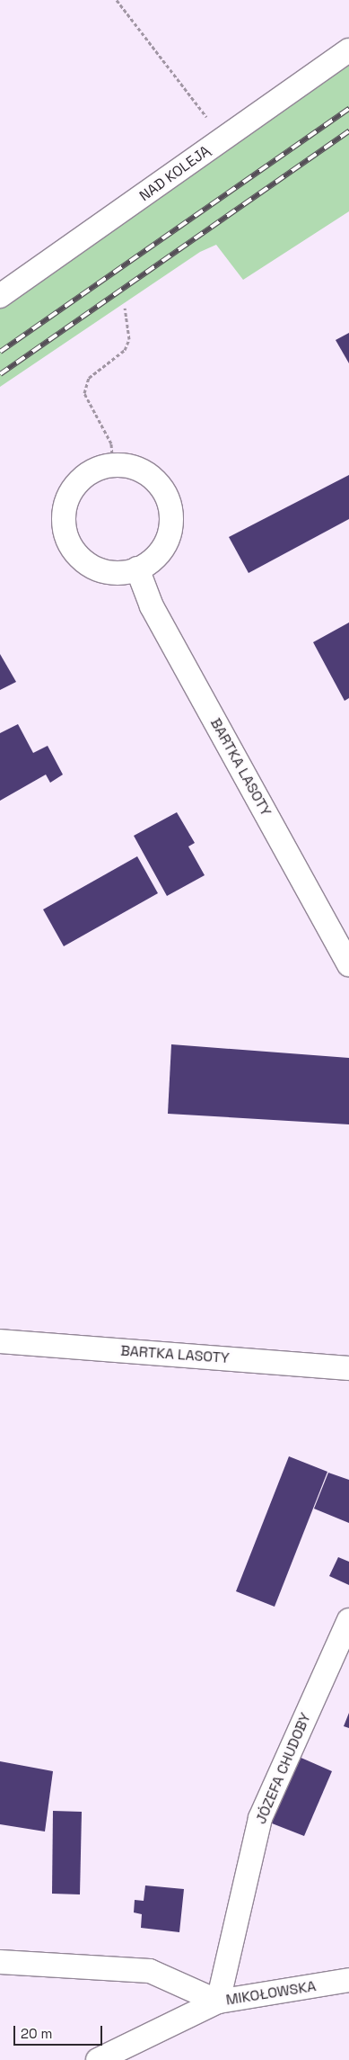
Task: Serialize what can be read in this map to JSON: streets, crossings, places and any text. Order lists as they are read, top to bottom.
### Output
{
  "streets": {
    "street": [
      "NAD KOLEJĄ",
      "BARTKA LASOTY",
      "JÓZEFA CHUDOBY",
      "MIKOŁOWSKA"
    ]
  },
  "crossings": [
    ["JÓZEFA CHUDOBY", "MIKOŁOWSKA"]
  ],
  "scale_bar": "20 m"
}
